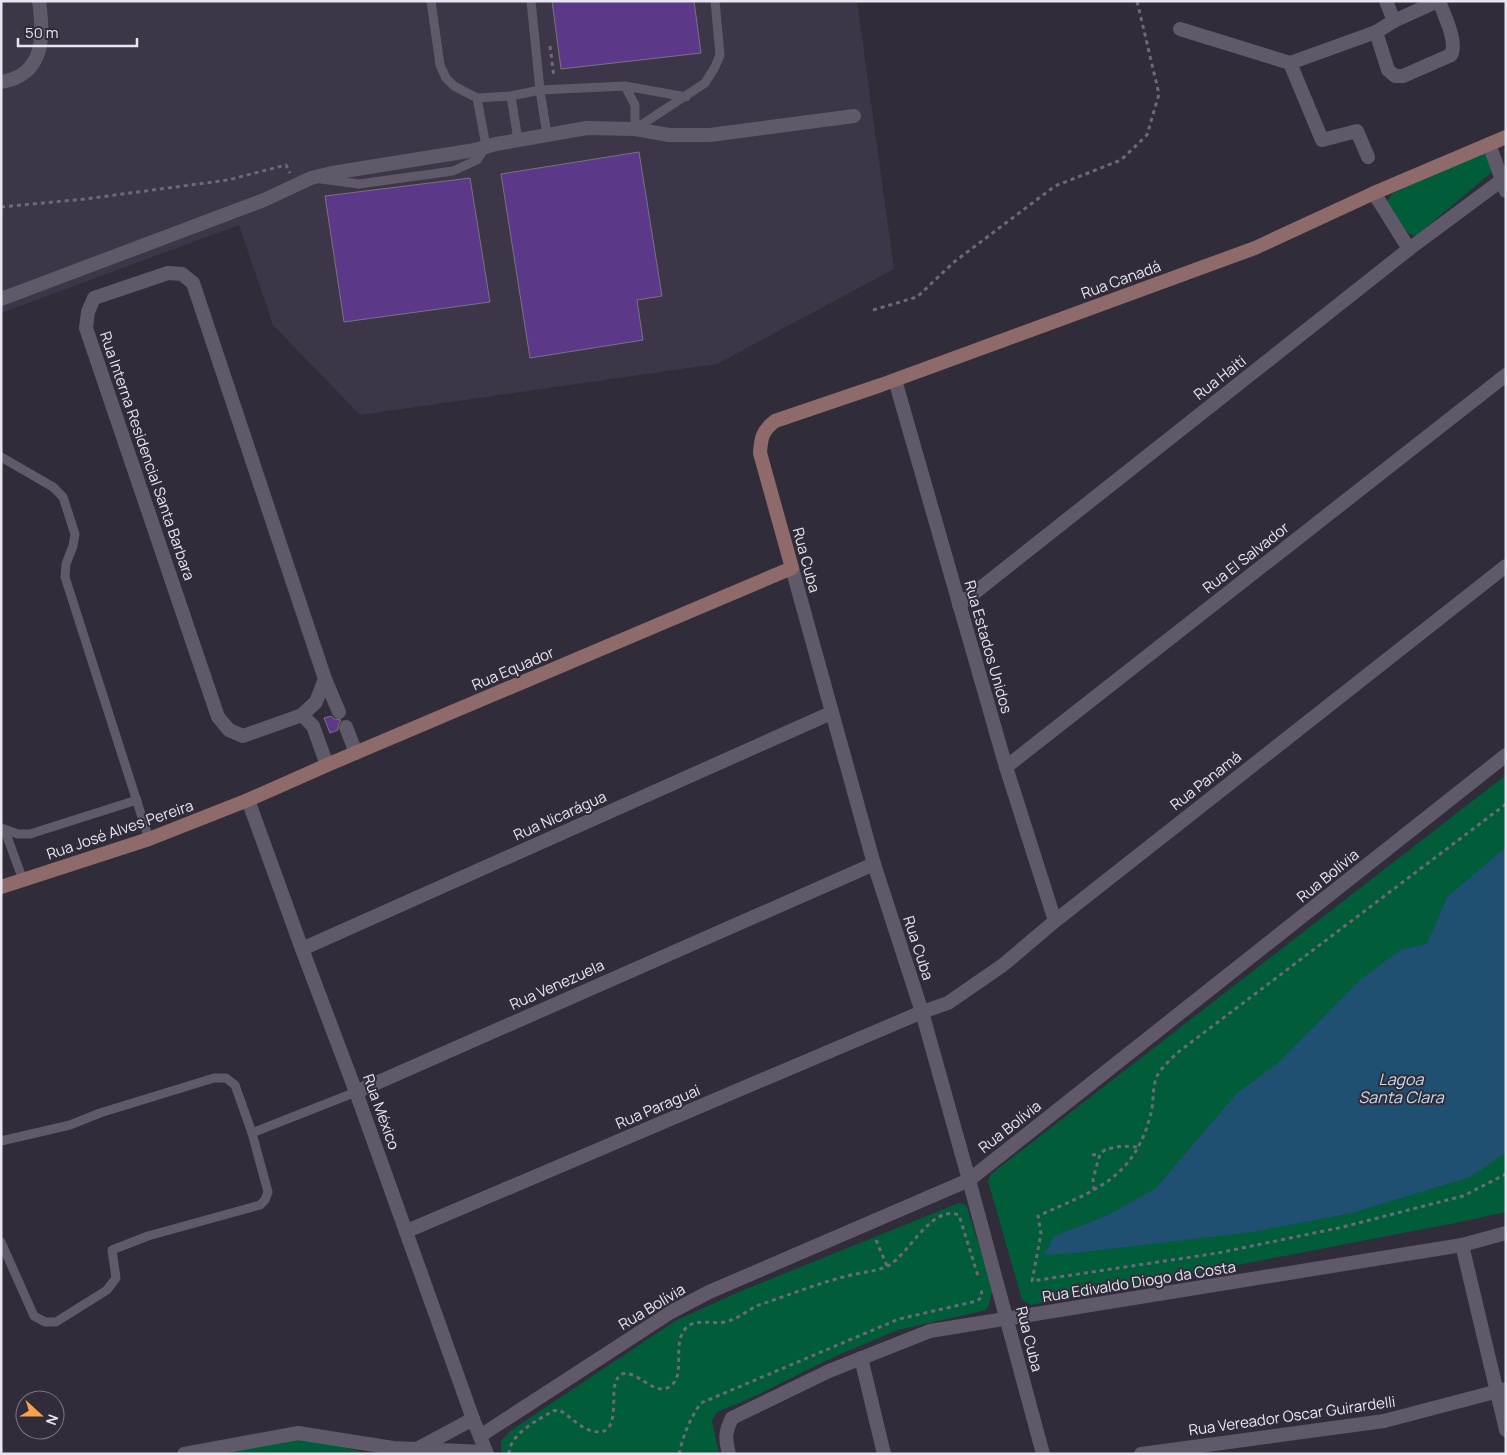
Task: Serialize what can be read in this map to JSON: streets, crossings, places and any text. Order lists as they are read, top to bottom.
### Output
{
  "streets": {
    "main road": [
      "Rua Canadá",
      "Rua Cuba",
      "Rua Equador",
      "Rua José Alves Pereira"
    ],
    "street": [
      "Rua Haiti",
      "Rua Interna Residencial Santa Barbara",
      "Rua El Salvador",
      "Rua Estados Unidos",
      "Rua Panamá",
      "Rua Nicarágua",
      "Rua Bolívia",
      "Rua Venezuela",
      "Rua Paraguai",
      "Rua México",
      "Rua Edivaldo Diogo da Costa",
      "Rua Vereador Oscar Guirardelli"
    ]
  },
  "crossings": [
    ["Rua Canadá", "Rua Cuba"],
    ["Rua Canadá", "Rua Estados Unidos"],
    ["Rua Haiti", "Rua Estados Unidos"],
    ["Rua El Salvador", "Rua Estados Unidos"],
    ["Rua Cuba", "Rua Equador"],
    ["Rua Cuba", "Rua Panamá"],
    ["Rua Cuba", "Rua Nicarágua"],
    ["Rua Cuba", "Rua Bolívia"],
    ["Rua Cuba", "Rua Venezuela"],
    ["Rua Cuba", "Rua Paraguai"],
    ["Rua Cuba", "Rua Edivaldo Diogo da Costa"],
    ["Rua Estados Unidos", "Rua Panamá"],
    ["Rua Equador", "Rua José Alves Pereira"],
    ["Rua Equador", "Rua México"],
    ["Rua Panamá", "Rua Paraguai"],
    ["Rua Nicarágua", "Rua México"],
    ["Rua José Alves Pereira", "Rua México"],
    ["Rua Bolívia", "Rua México"],
    ["Rua Venezuela", "Rua México"],
    ["Rua Paraguai", "Rua México"]
  ],
  "water": ["Lagoa Santa Clara"],
  "scale_bar": "50 m",
  "north": "right"
}
